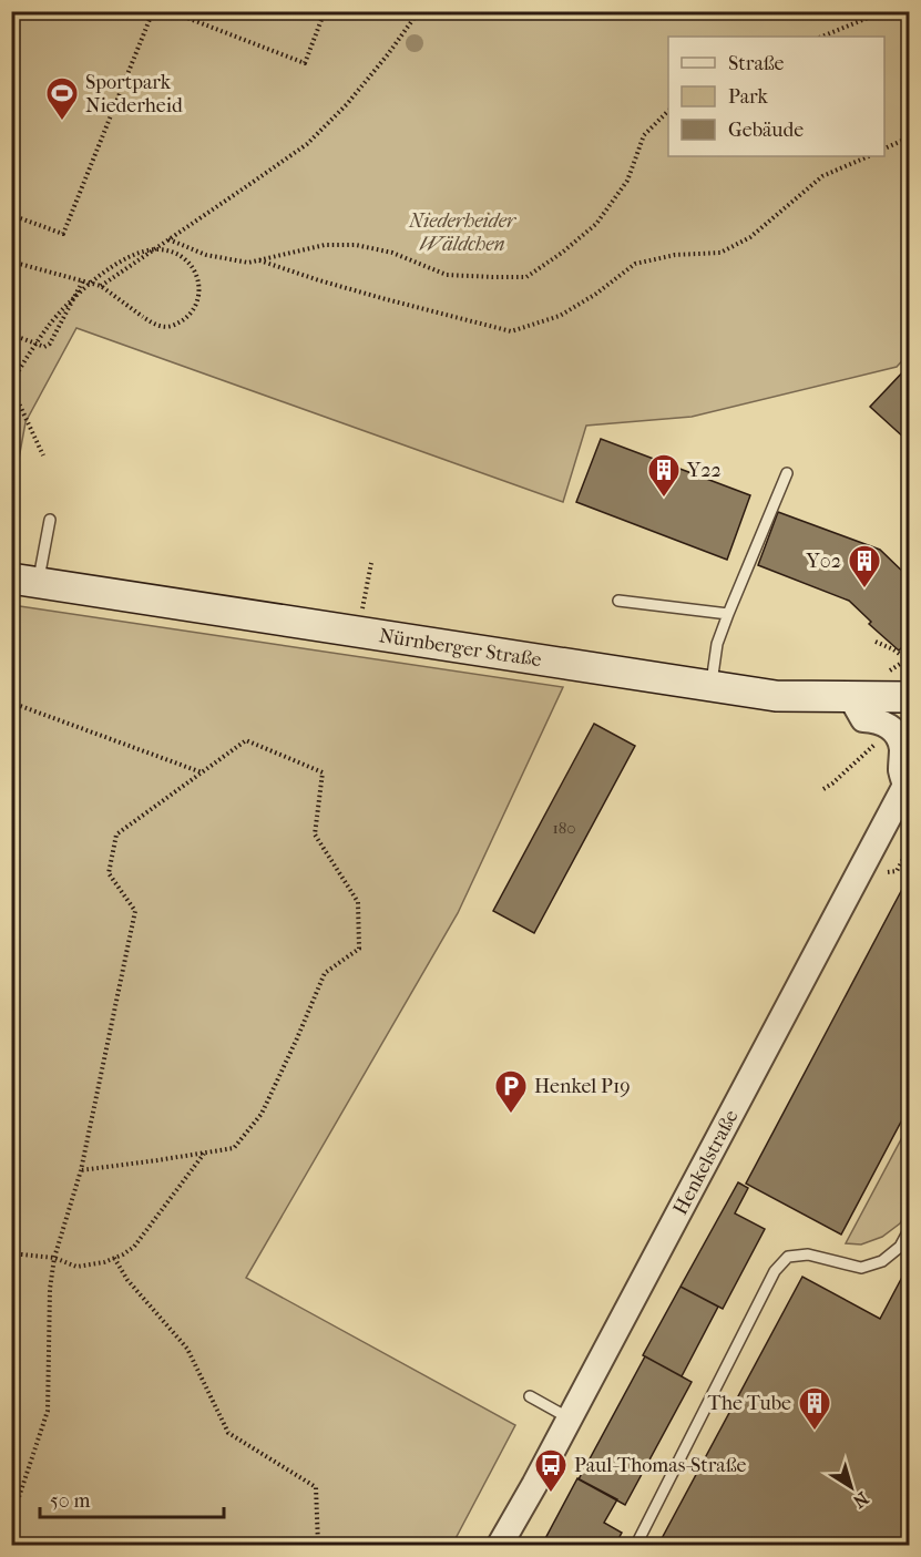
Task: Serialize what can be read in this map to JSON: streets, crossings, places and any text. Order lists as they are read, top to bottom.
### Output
{
  "streets": {
    "main road": ["Nürnberger Straße"],
    "street": ["Henkelstraße"]
  },
  "parks": ["Niederheider Wäldchen"],
  "places": {
    "sports": ["Sportpark Niederheid"],
    "building": ["Y22", "Y02", "The Tube"],
    "parking": ["Henkel P19"],
    "bus stop": ["Paul-Thomas-Straße"]
  },
  "house_numbers": ["180"],
  "legend": ["Straße", "Park", "Gebäude"],
  "scale_bar": "50 m",
  "north": "bottom right"
}
